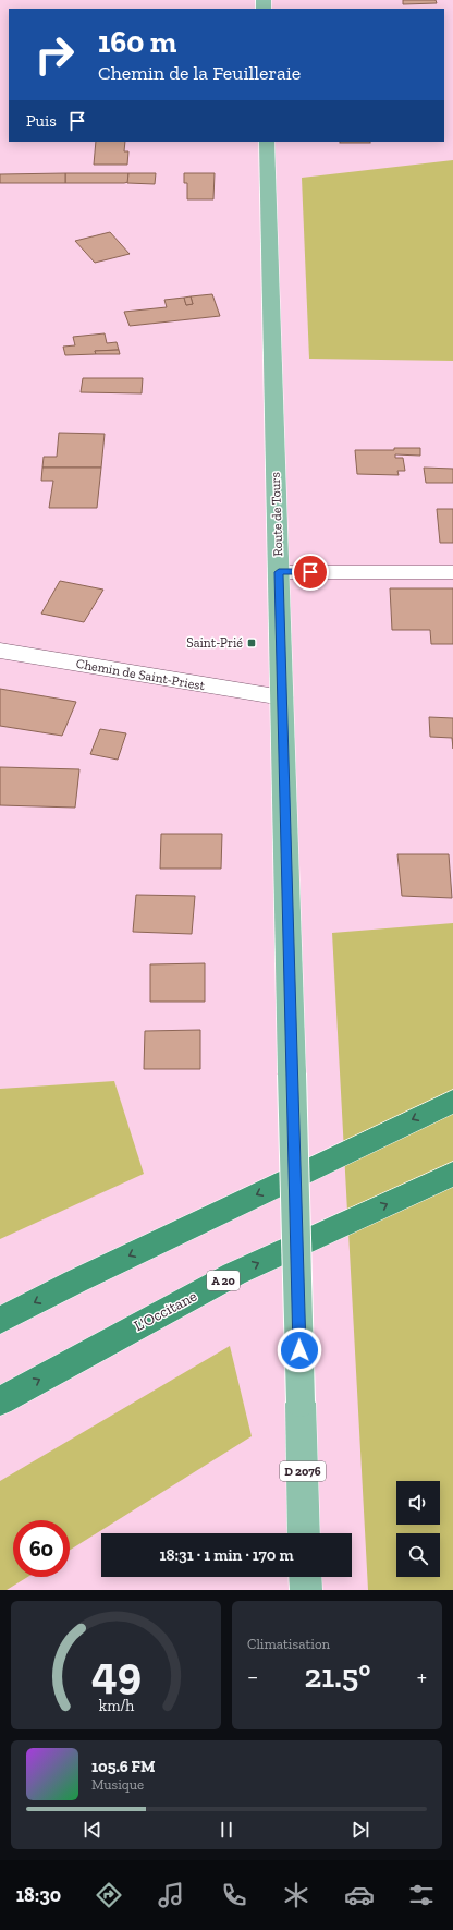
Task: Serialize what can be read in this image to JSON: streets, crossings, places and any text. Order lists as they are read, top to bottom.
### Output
{
  "streets": {
    "highway": ["A 20", "L'Occitane"],
    "main road": ["Route de Tours", "D 2076"],
    "street": ["Chemin de Saint-Priest"]
  },
  "crossings": [
    ["Route de Tours", "Chemin de Saint-Priest"]
  ],
  "places": {
    "transit": ["Saint-Prié"]
  },
  "page": {
    "turn": ["160 m", "Chemin de la Feuilleraie"],
    "then": "Puis",
    "limit": "60",
    "trip": "18:31 · 1 min · 170 m",
    "tile": "Climatisation",
    "heat": ["−", "21.5°", "+"],
    "song": ["105.6 FM", "Musique"],
    "tabs": "18:30",
    "gauge": ["49", "km/h"]
  }
}
